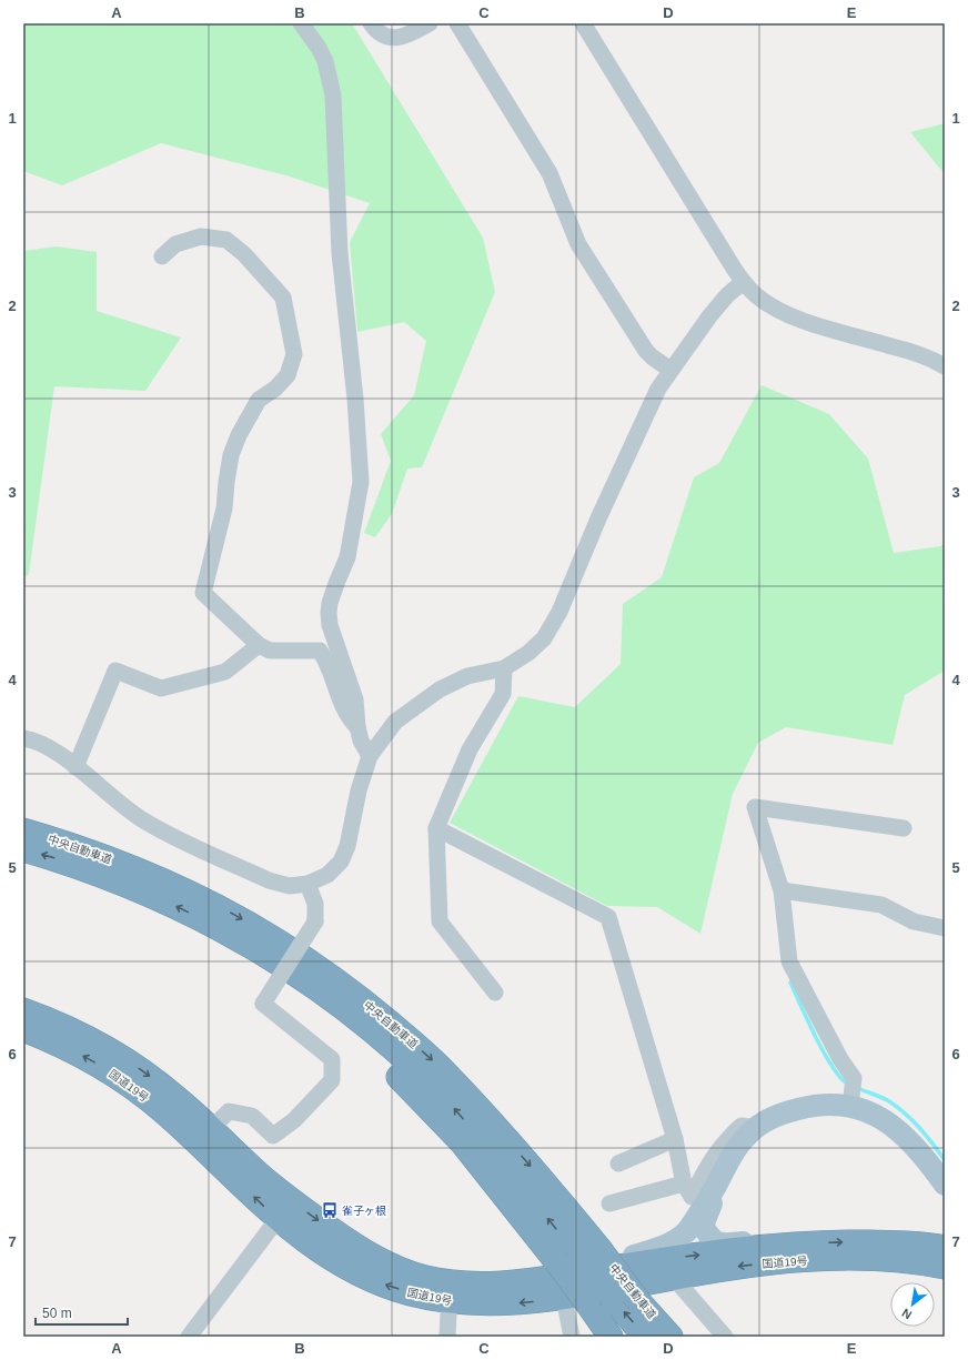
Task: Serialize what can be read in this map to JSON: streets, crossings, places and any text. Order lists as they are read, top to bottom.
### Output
{
  "streets": {
    "highway": ["中央自動車道", "国道19号"]
  },
  "crossings": [
    ["中央自動車道", "国道19号"]
  ],
  "places": {
    "bus stop": ["雀子ヶ根"]
  },
  "scale_bar": "50 m",
  "north": "bottom left",
  "grid": {
    "columns": [
      "A",
      "B",
      "C",
      "D",
      "E"
    ],
    "rows": [
      "1",
      "2",
      "3",
      "4",
      "5",
      "6",
      "7"
    ]
  }
}
